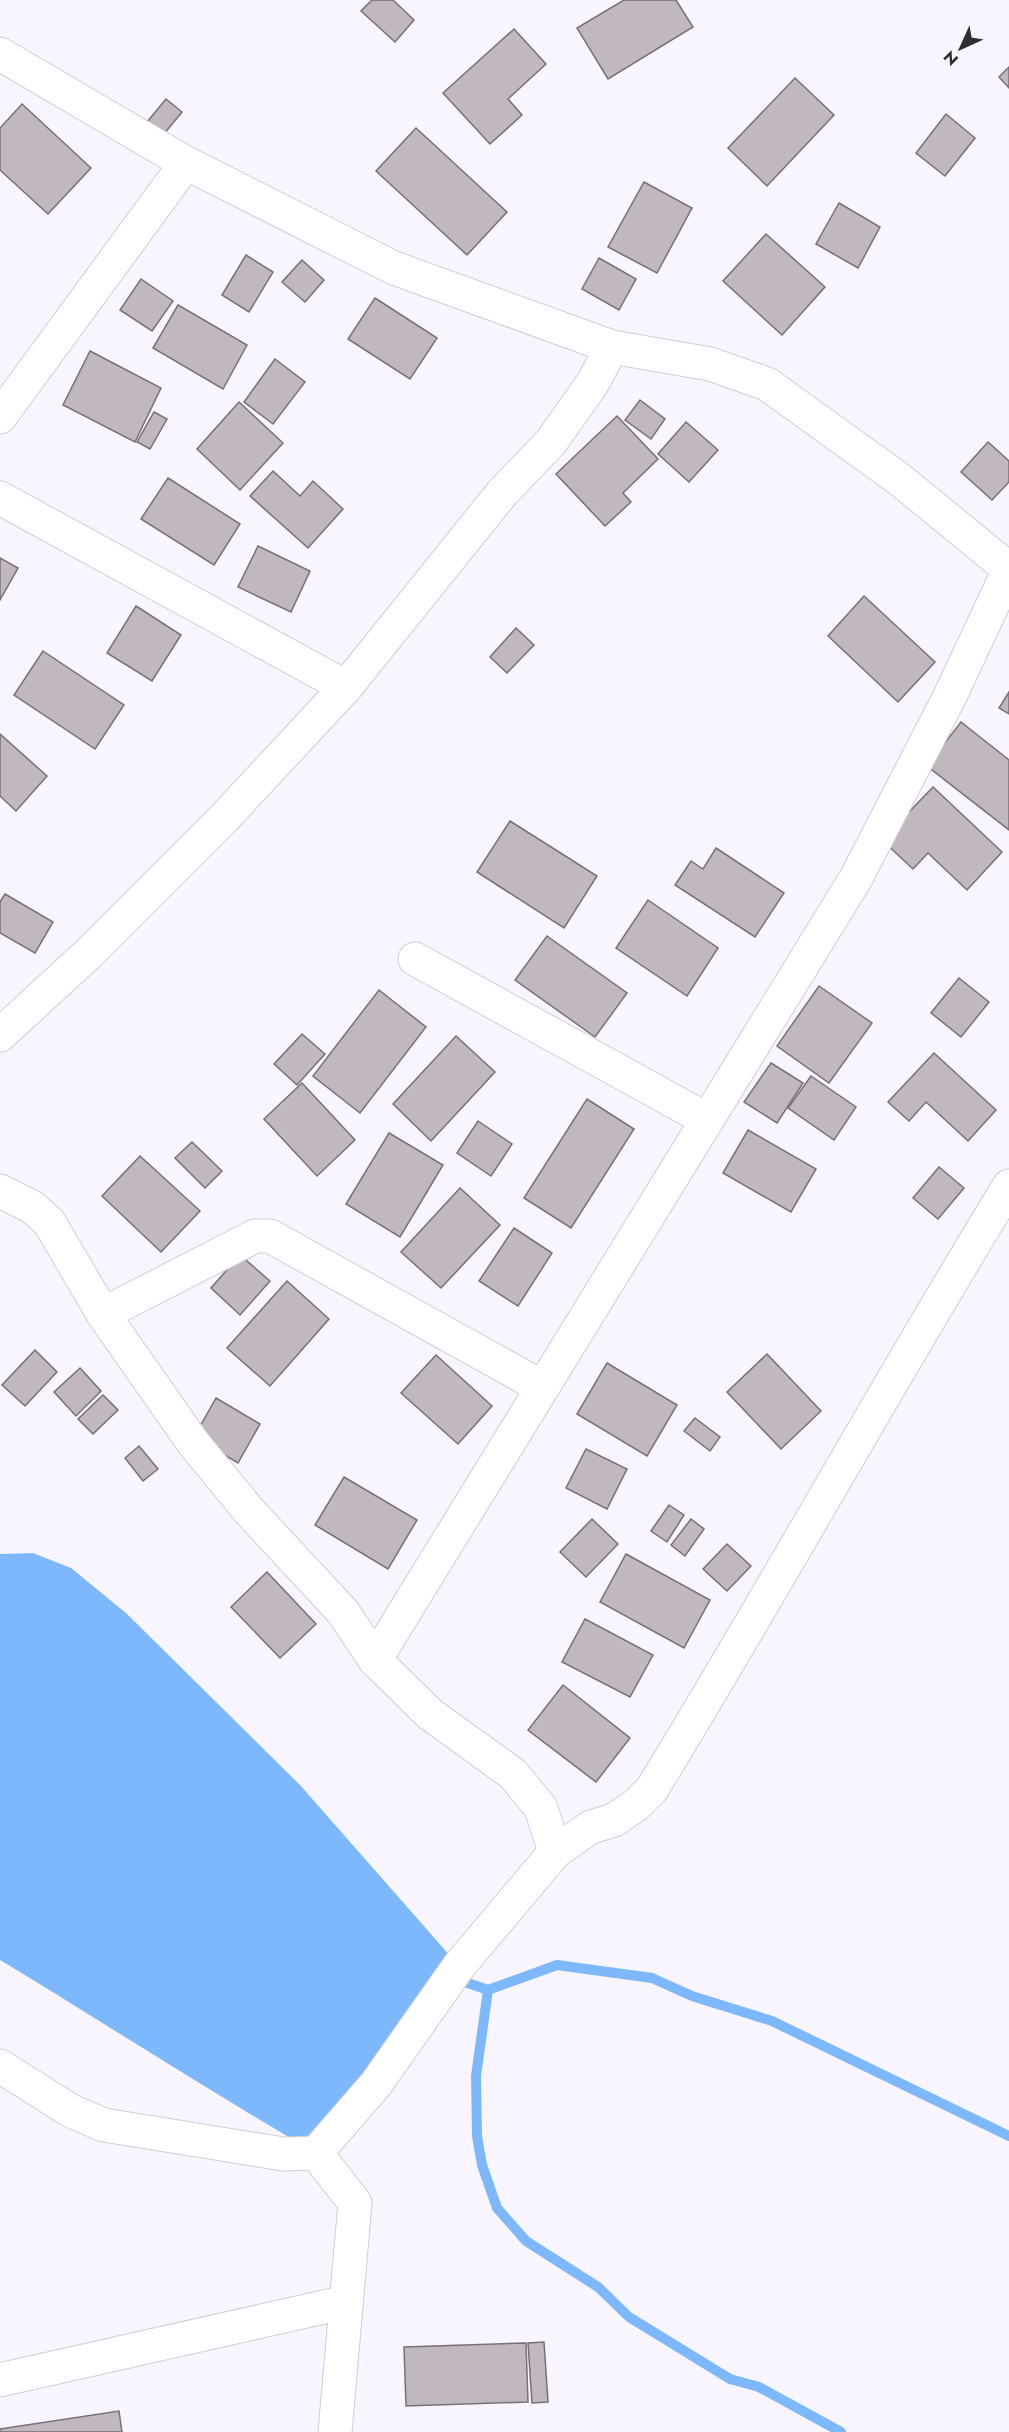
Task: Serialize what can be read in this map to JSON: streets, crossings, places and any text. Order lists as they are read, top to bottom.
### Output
{
  "north": "bottom left"
}
